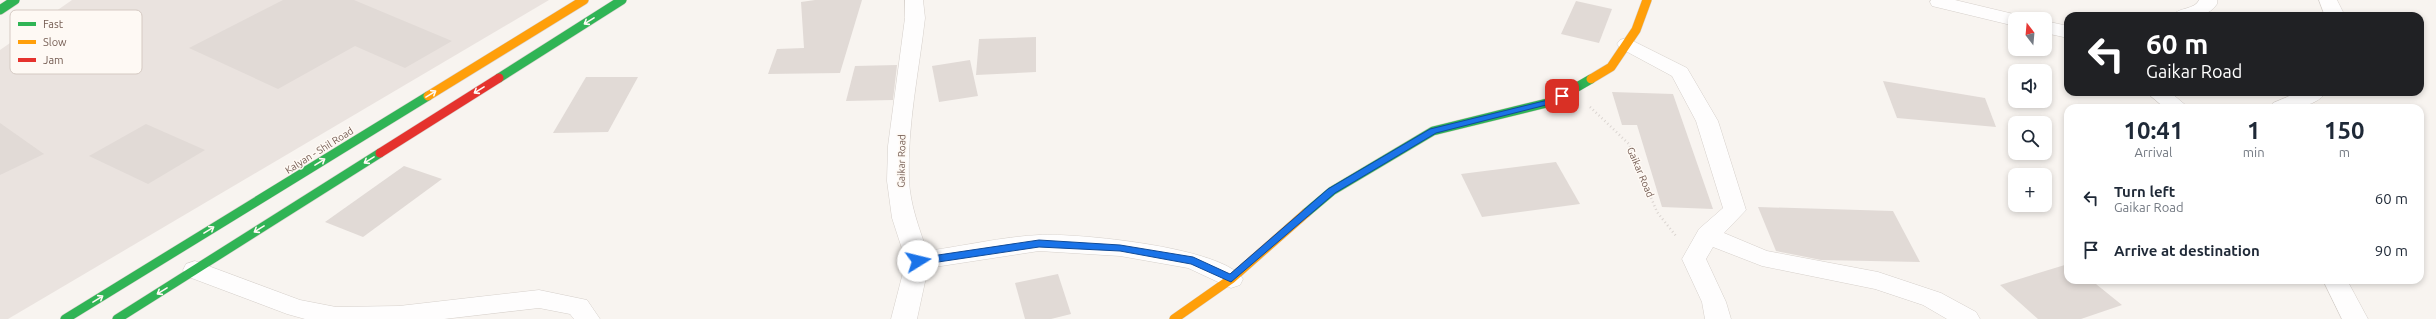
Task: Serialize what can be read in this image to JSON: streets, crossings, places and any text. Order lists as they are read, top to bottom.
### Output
{
  "streets": {
    "main road": ["Kalyan - Shil Road"],
    "street": ["Gaikar Road"]
  },
  "legend": ["Fast", "Slow", "Jam"],
  "north": "top",
  "page": {
    "map_buttons": "+",
    "turn": ["60 m", "Gaikar Road"],
    "eta": [
      "10:41",
      "Arrival",
      "1",
      "min",
      "150",
      "m"
    ],
    "list": [
      {
        "name": "Turn left",
        "note": "Gaikar Road",
        "value": "60 m"
      },
      {
        "name": "Arrive at destination",
        "value": "90 m"
      }
    ]
  }
}
